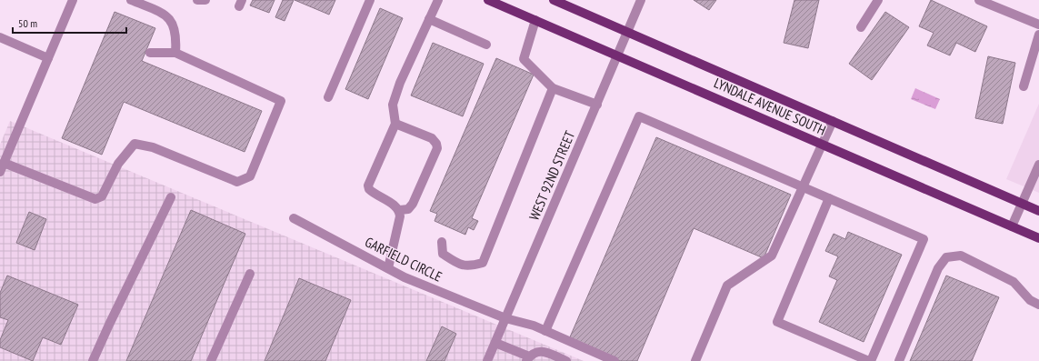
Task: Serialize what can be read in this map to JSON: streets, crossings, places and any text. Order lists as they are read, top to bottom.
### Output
{
  "streets": {
    "main road": ["LYNDALE AVENUE SOUTH"],
    "street": ["WEST 92ND STREET", "GARFIELD CIRCLE"]
  },
  "crossings": [
    ["LYNDALE AVENUE SOUTH", "WEST 92ND STREET"],
    ["WEST 92ND STREET", "GARFIELD CIRCLE"]
  ],
  "scale_bar": "50 m"
}
